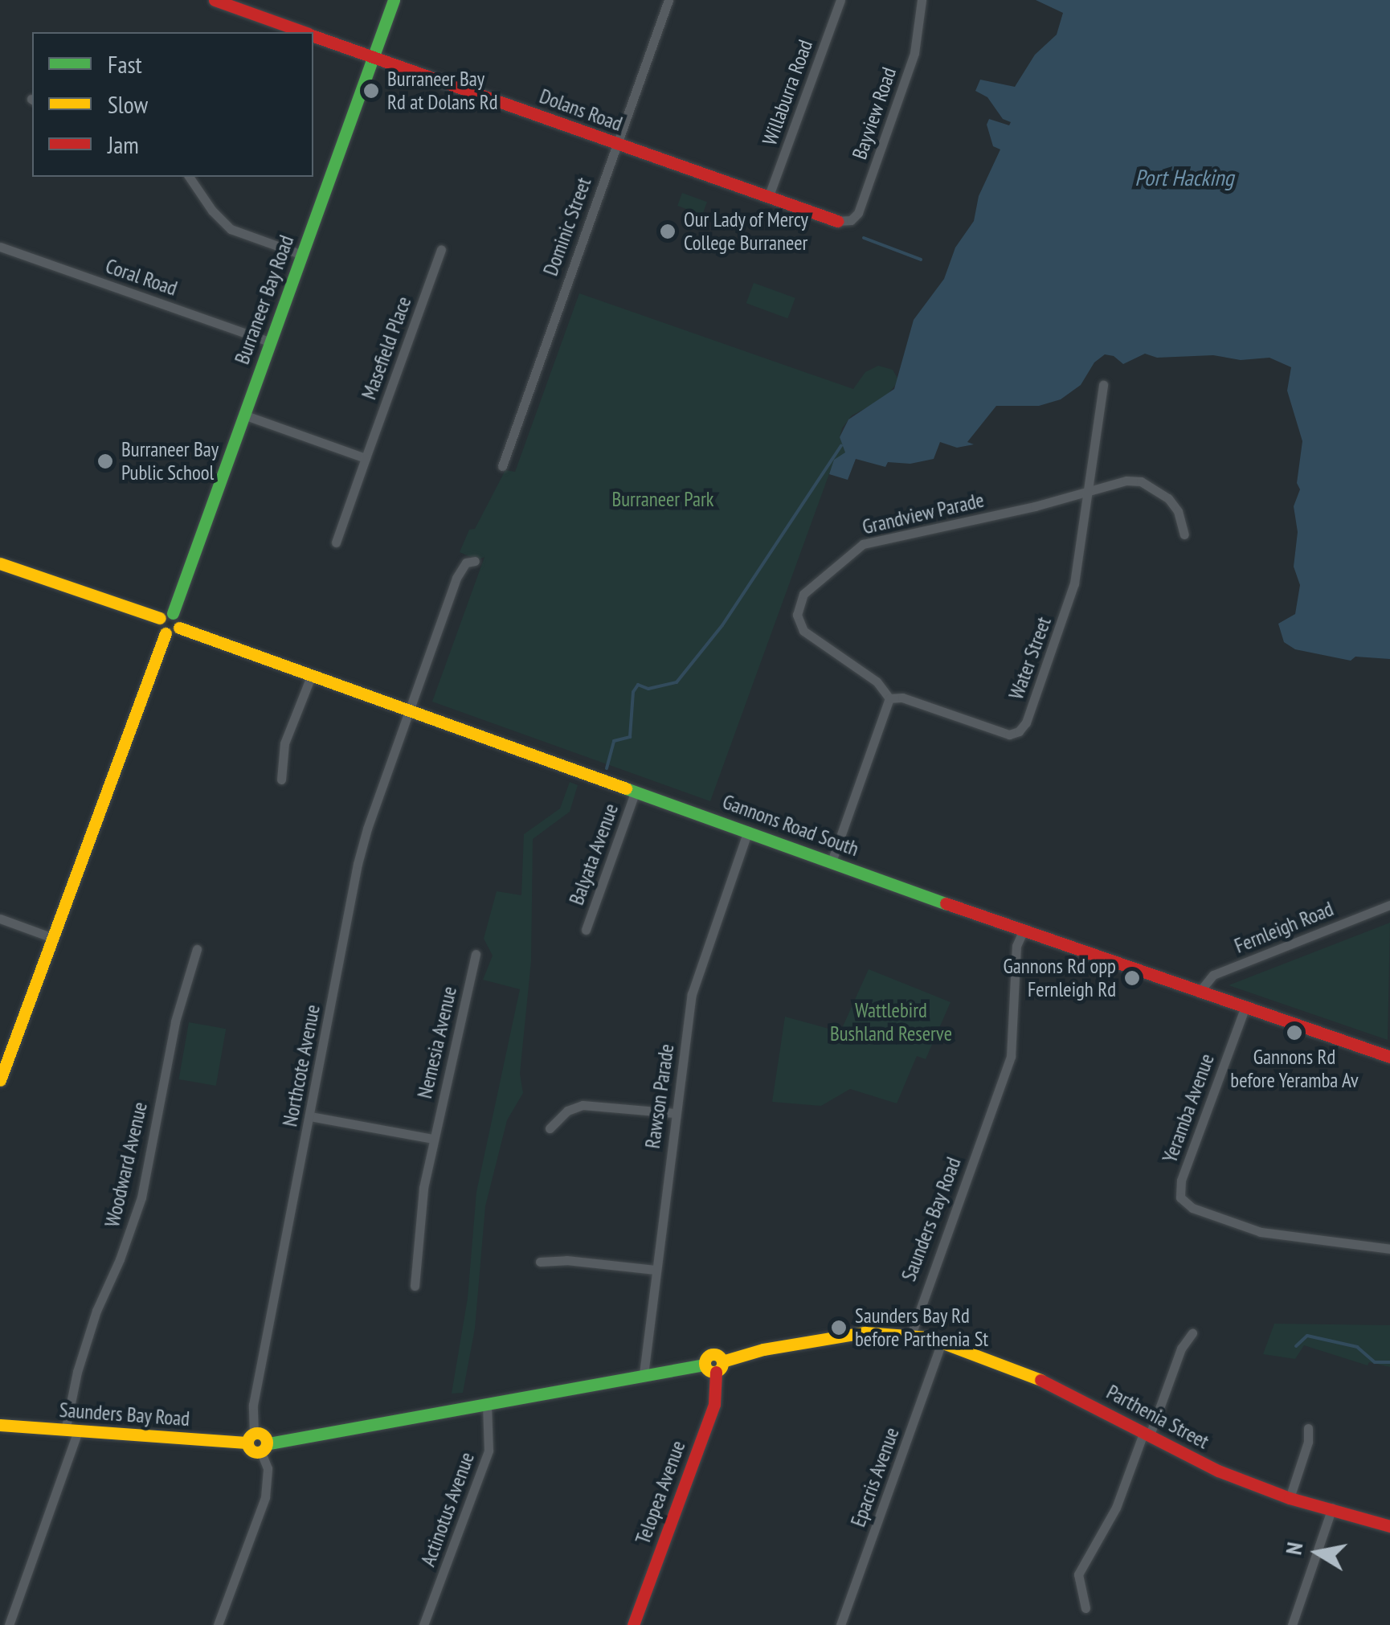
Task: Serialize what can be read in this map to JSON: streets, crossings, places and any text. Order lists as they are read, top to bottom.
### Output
{
  "streets": {
    "street": [
      "Willaburra Road",
      "Dolans Road",
      "Bayview Road",
      "Dominic Street",
      "Coral Road",
      "Burraneer Bay Road",
      "Masefield Place",
      "Grandview Parade",
      "Water Street",
      "Gannons Road South",
      "Balyata Avenue",
      "Fernleigh Road",
      "Nemesia Avenue",
      "Northcote Avenue",
      "Rawson Parade",
      "Yeramba Avenue",
      "Woodward Avenue",
      "Saunders Bay Road",
      "Parthenia Street",
      "Epacris Avenue",
      "Telopea Avenue",
      "Actinotus Avenue"
    ]
  },
  "crossings": [
    ["Willaburra Road", "Dolans Road"],
    ["Dolans Road", "Bayview Road"],
    ["Dolans Road", "Dominic Street"],
    ["Dolans Road", "Burraneer Bay Road"],
    ["Coral Road", "Burraneer Bay Road"],
    ["Burraneer Bay Road", "Gannons Road South"],
    ["Grandview Parade", "Water Street"],
    ["Gannons Road South", "Balyata Avenue"],
    ["Gannons Road South", "Fernleigh Road"],
    ["Gannons Road South", "Northcote Avenue"],
    ["Gannons Road South", "Rawson Parade"],
    ["Gannons Road South", "Yeramba Avenue"],
    ["Gannons Road South", "Saunders Bay Road"],
    ["Northcote Avenue", "Saunders Bay Road"],
    ["Woodward Avenue", "Saunders Bay Road"],
    ["Saunders Bay Road", "Parthenia Street"],
    ["Parthenia Street", "Epacris Avenue"]
  ],
  "water": ["Port Hacking"],
  "parks": ["Burraneer Park", "Wattlebird Bushland Reserve"],
  "places": [
    "Burraneer Bay Rd at Dolans Rd",
    "Our Lady of Mercy College Burraneer",
    "Burraneer Bay Public School",
    "Gannons Rd opp Fernleigh Rd",
    "Gannons Rd before Yeramba Av",
    "Saunders Bay Rd before Parthenia St"
  ],
  "legend": ["Fast", "Slow", "Jam"],
  "north": "left"
}
